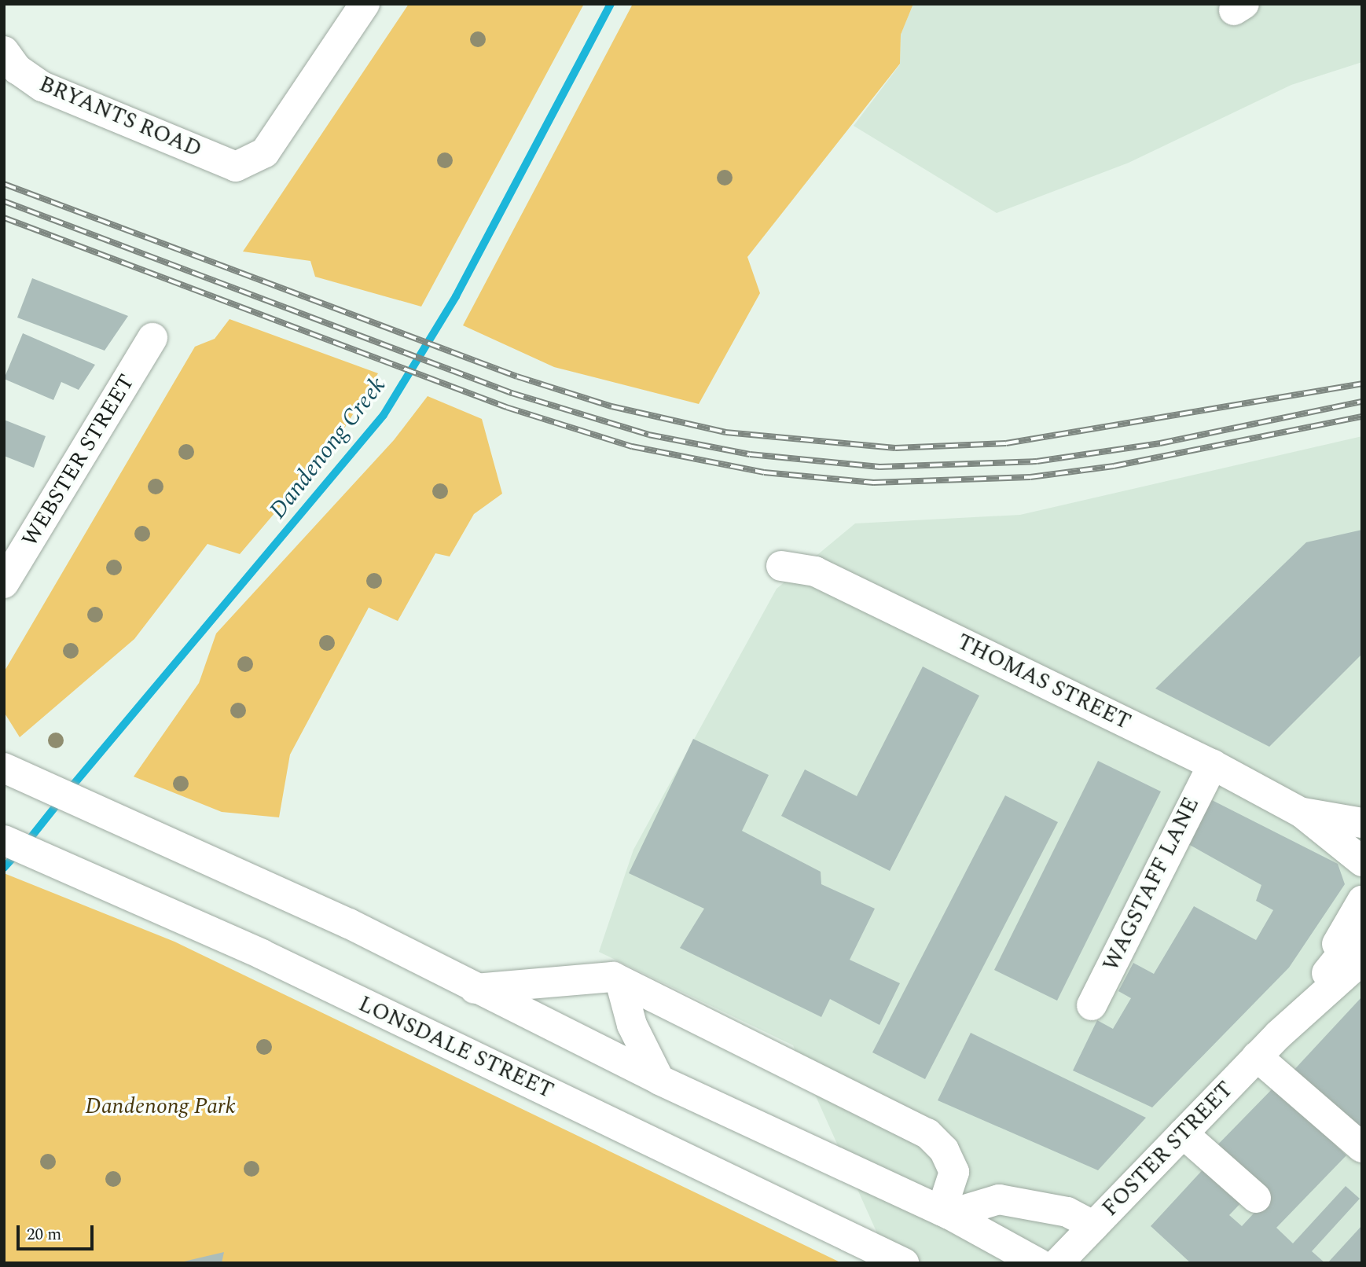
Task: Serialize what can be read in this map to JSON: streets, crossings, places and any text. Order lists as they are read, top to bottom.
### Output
{
  "streets": {
    "main road": [
      "BRYANTS ROAD",
      "WEBSTER STREET",
      "THOMAS STREET",
      "WAGSTAFF LANE",
      "LONSDALE STREET",
      "FOSTER STREET"
    ]
  },
  "crossings": [
    ["THOMAS STREET", "WAGSTAFF LANE"]
  ],
  "water": ["Dandenong Creek"],
  "parks": ["Dandenong Park"],
  "scale_bar": "20 m"
}
